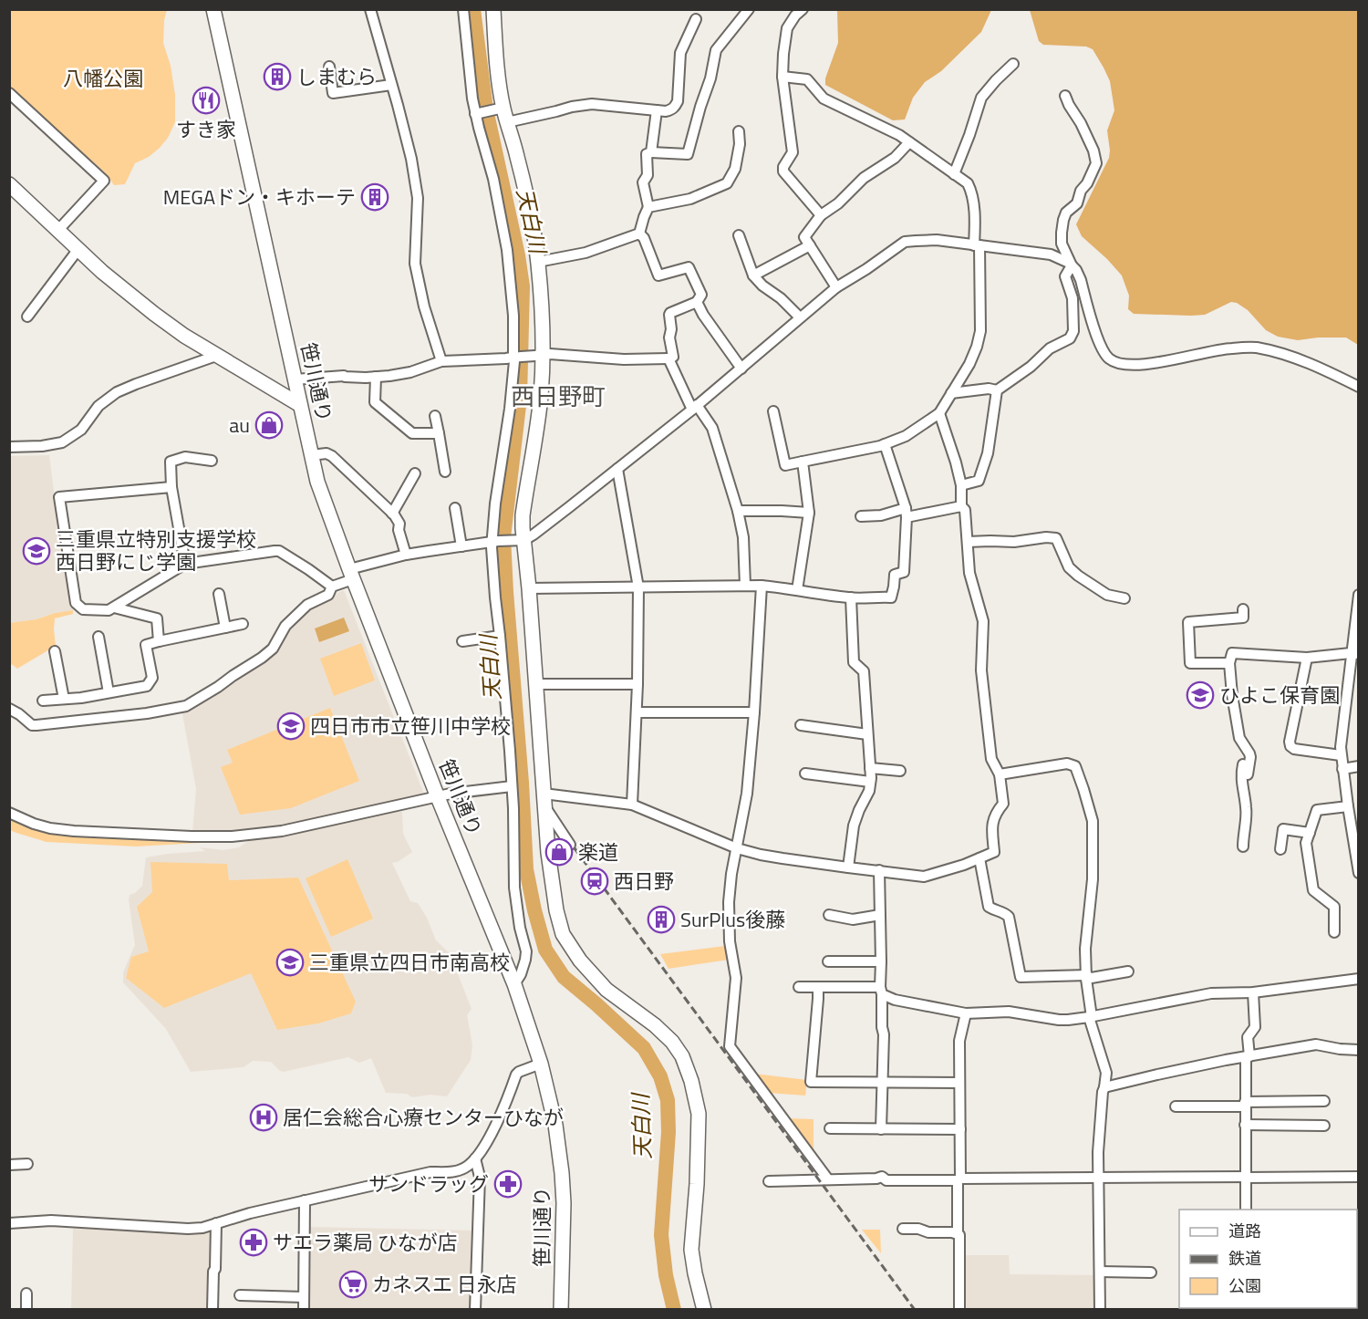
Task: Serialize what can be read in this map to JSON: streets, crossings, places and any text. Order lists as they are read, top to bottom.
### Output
{
  "streets": {
    "street": ["笹川通り"]
  },
  "districts": ["西日野町"],
  "water": ["天白川"],
  "parks": ["八幡公園"],
  "places": {
    "building": ["しまむら", "MEGAドン・キホーテ", "SurPlus後藤"],
    "restaurant": ["すき家"],
    "shop": ["au", "楽道"],
    "school or university": [
      "三重県立特別支援学校 西日野にじ学園",
      "ひよこ保育園",
      "四日市市立笹川中学校",
      "三重県立四日市南高校"
    ],
    "station": ["西日野"],
    "hospital": ["居仁会総合心療センターひなが"],
    "pharmacy": ["サンドラッグ", "サエラ薬局 ひなが店"],
    "supermarket": ["カネスエ 日永店"]
  },
  "legend": ["道路", "鉄道", "公園"]
}
